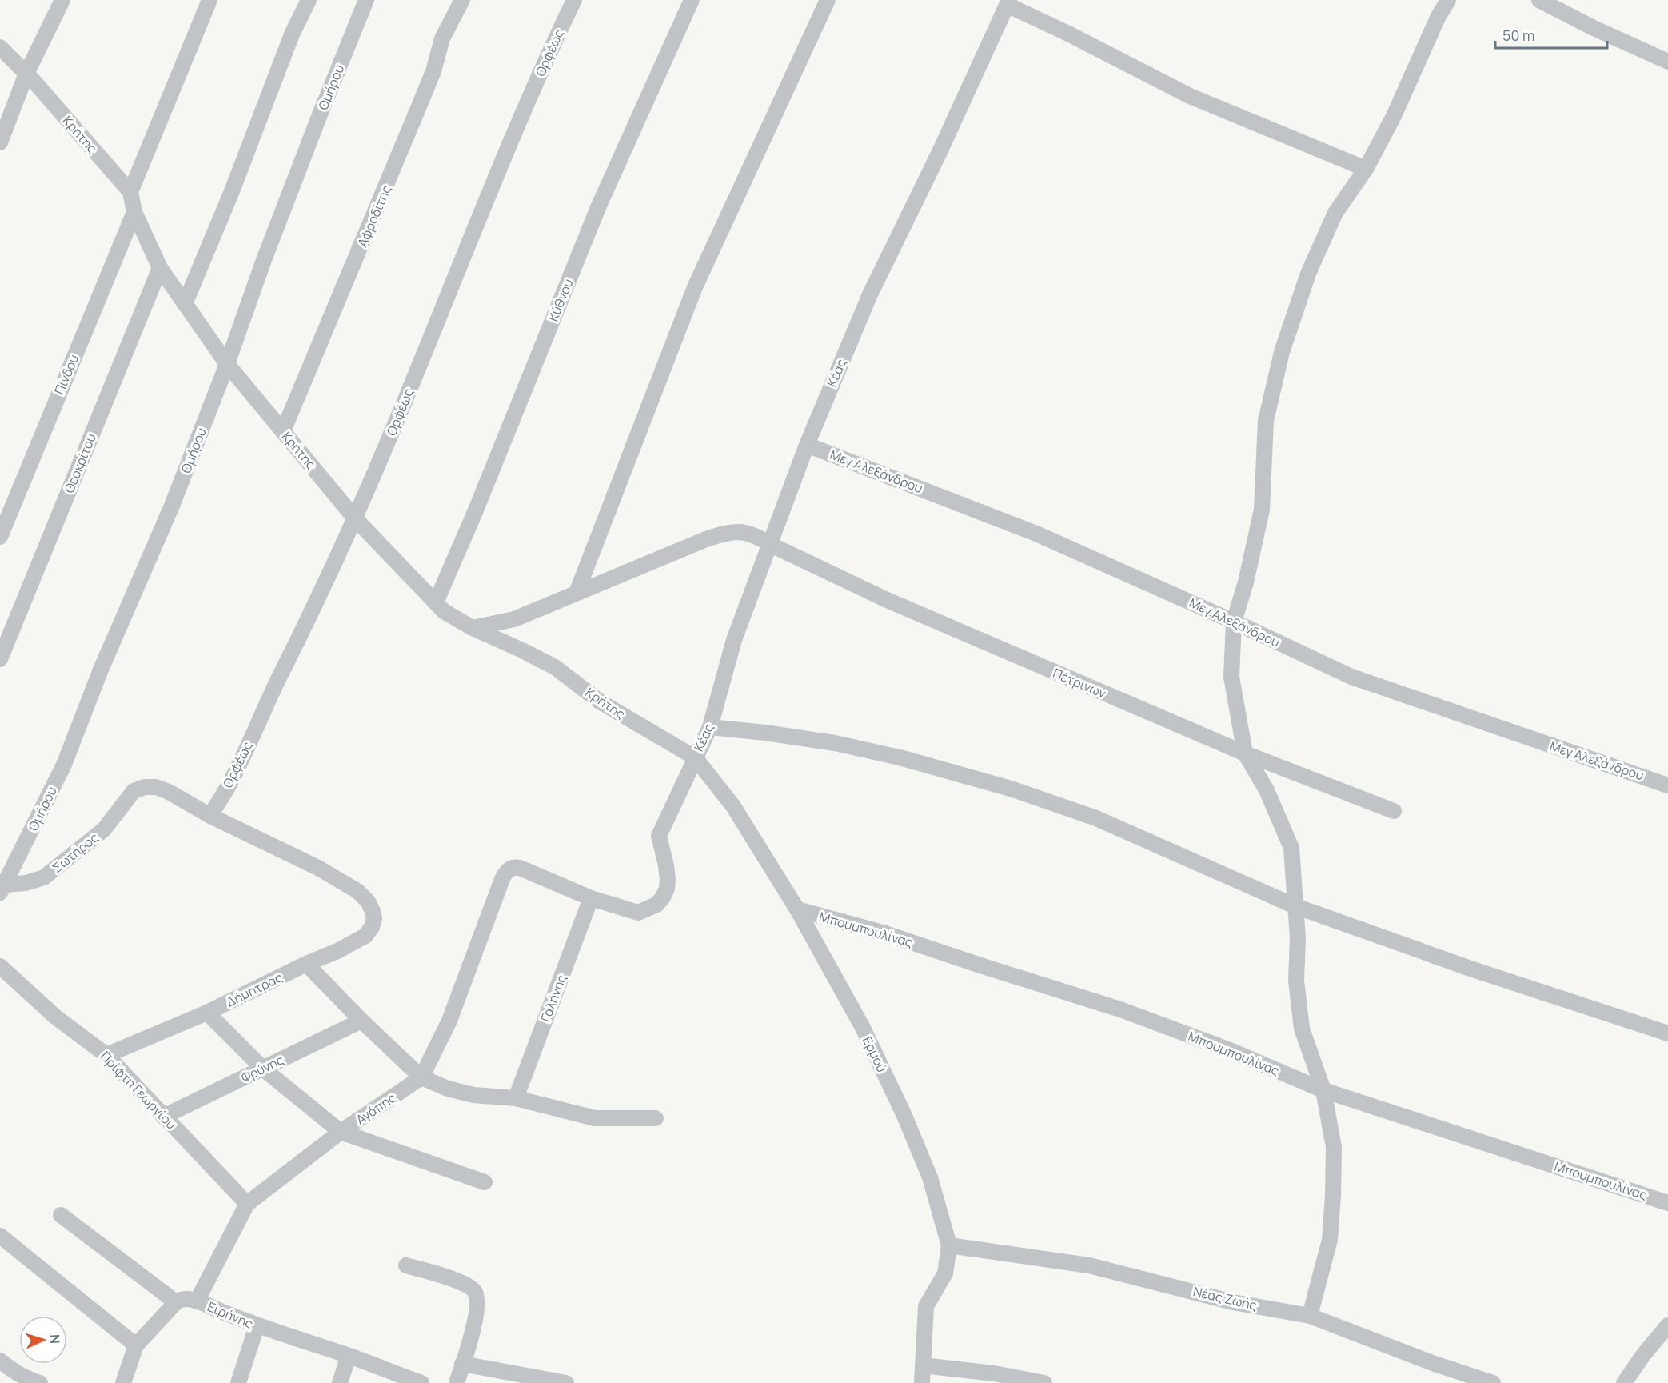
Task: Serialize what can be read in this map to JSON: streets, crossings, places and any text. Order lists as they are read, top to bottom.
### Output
{
  "streets": {
    "street": [
      "Ορφέως",
      "Ομήρου",
      "Κρήτης",
      "Αφροδίτης",
      "Κύθνου",
      "Κέας",
      "Πίνδου",
      "Θεοκρίτου",
      "Μεγ.Αλεξάνδρου",
      "Πέτρινων",
      "Σωτήρος",
      "Μπουμπουλίνας",
      "Δήμητρας",
      "Γαλήνης",
      "Ερμού",
      "Φρύνης",
      "Πρίφτη Γεωργίου",
      "Αγάπης",
      "Νέας Ζωής",
      "Ειρήνης"
    ]
  },
  "crossings": [
    ["Ορφέως", "Κρήτης"],
    ["Ορφέως", "Σωτήρος"],
    ["Ορφέως", "Δήμητρας"],
    ["Ομήρου", "Κρήτης"],
    ["Ομήρου", "Σωτήρος"],
    ["Κρήτης", "Αφροδίτης"],
    ["Κρήτης", "Κύθνου"],
    ["Κρήτης", "Κέας"],
    ["Κρήτης", "Πίνδου"],
    ["Κρήτης", "Θεοκρίτου"],
    ["Κρήτης", "Πέτρινων"],
    ["Κρήτης", "Ερμού"],
    ["Κέας", "Μεγ.Αλεξάνδρου"],
    ["Κέας", "Πέτρινων"],
    ["Κέας", "Γαλήνης"],
    ["Κέας", "Ερμού"],
    ["Κέας", "Αγάπης"],
    ["Σωτήρος", "Δήμητρας"],
    ["Μπουμπουλίνας", "Ερμού"],
    ["Δήμητρας", "Πρίφτη Γεωργίου"],
    ["Ερμού", "Νέας Ζωής"],
    ["Φρύνης", "Πρίφτη Γεωργίου"],
    ["Πρίφτη Γεωργίου", "Αγάπης"],
    ["Αγάπης", "Ειρήνης"]
  ],
  "scale_bar": "50 m",
  "north": "right"
}
